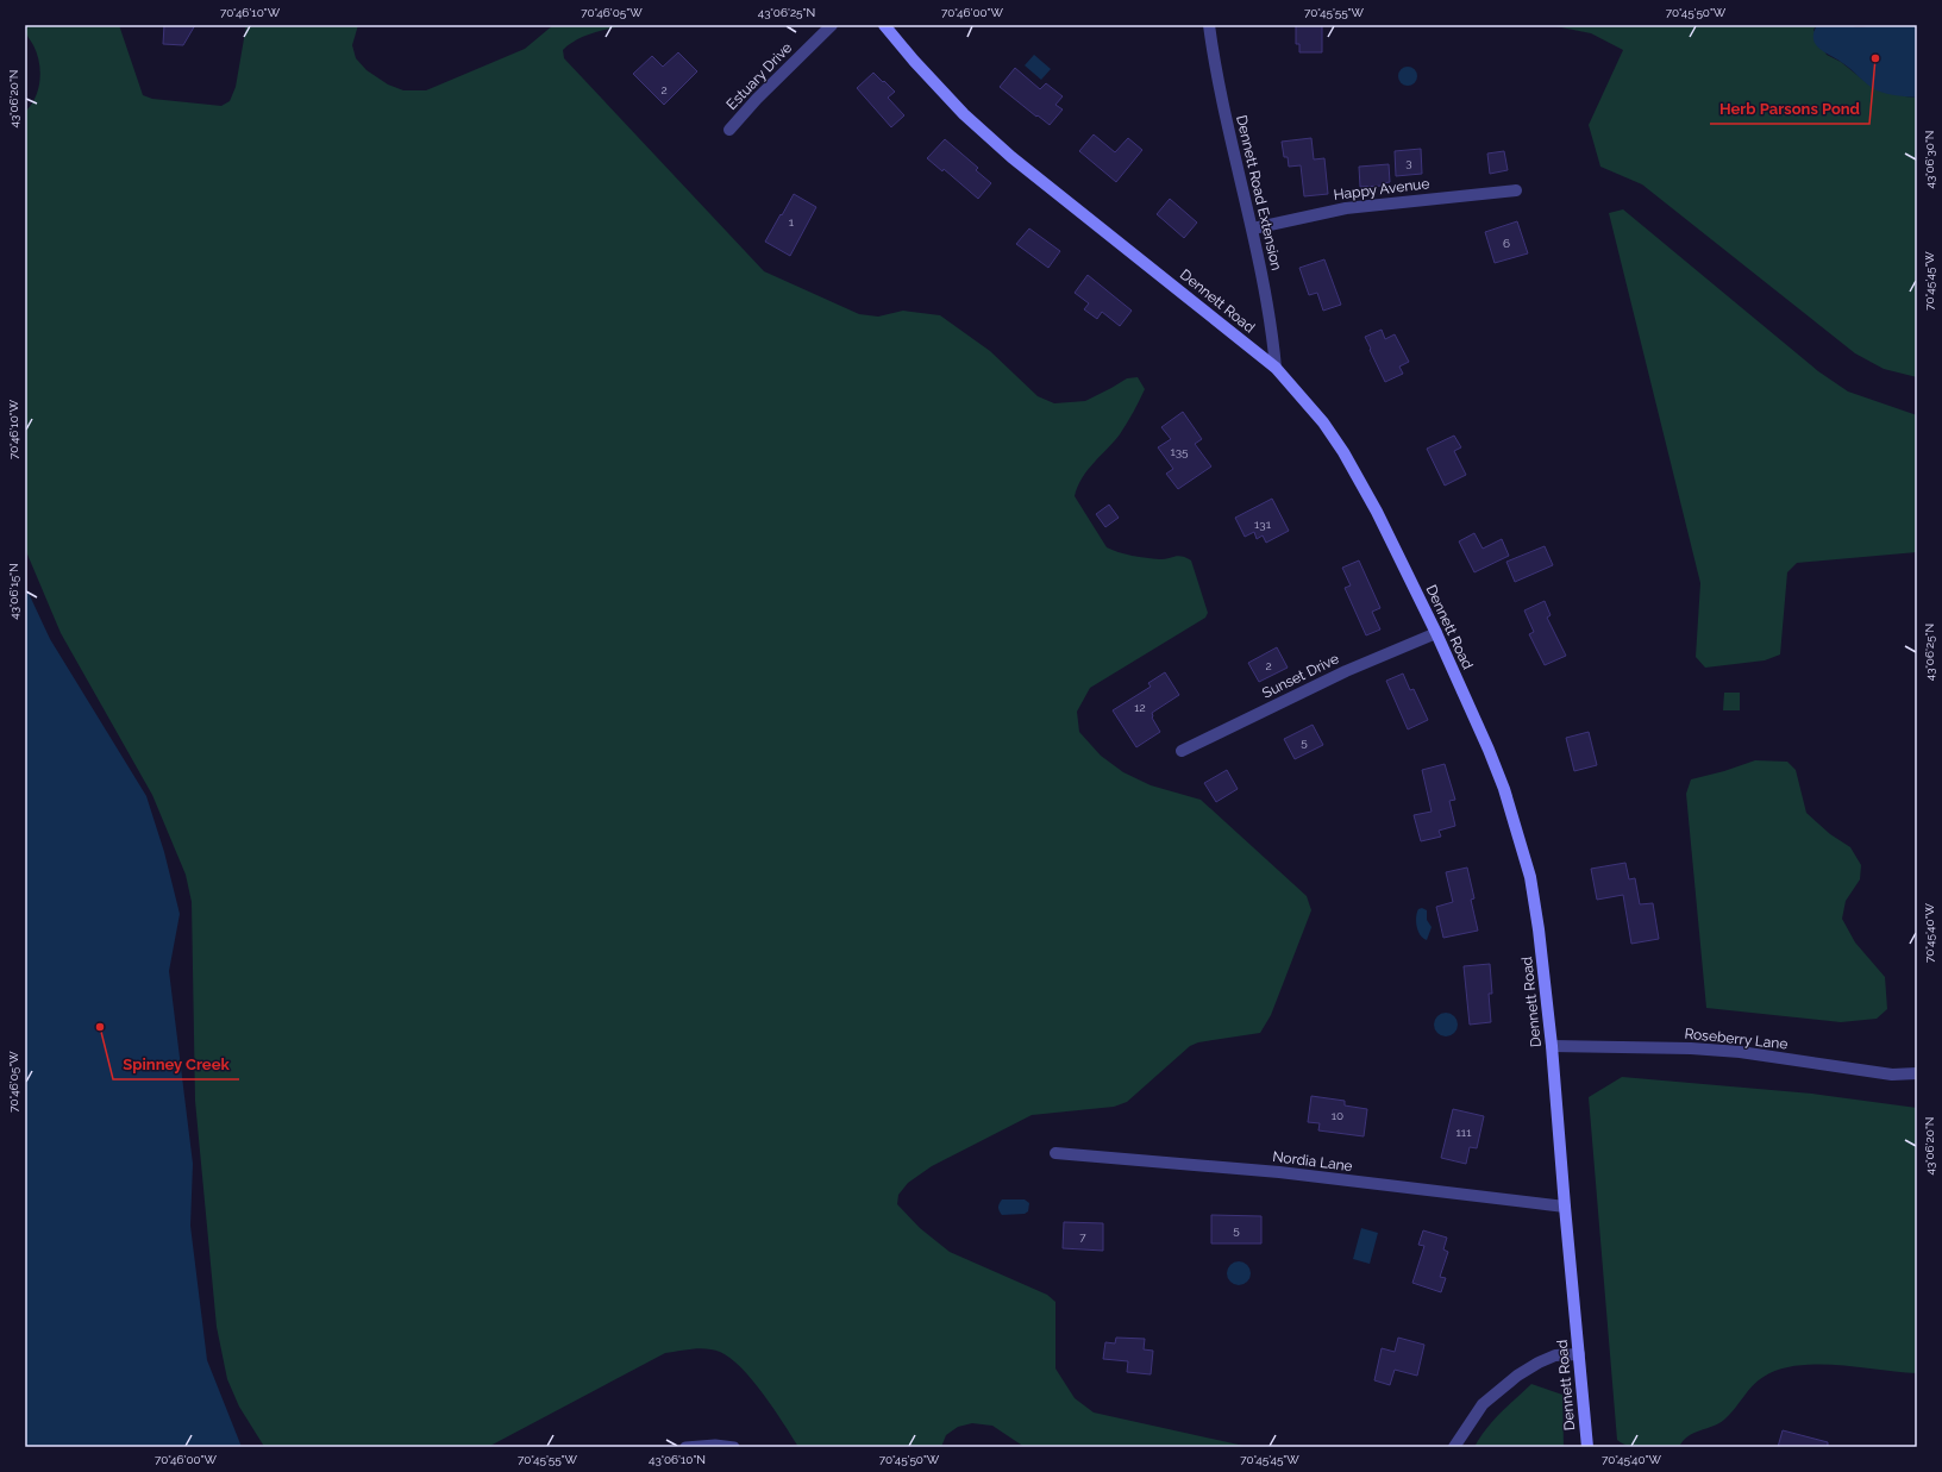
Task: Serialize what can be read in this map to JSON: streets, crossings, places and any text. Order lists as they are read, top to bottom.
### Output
{
  "streets": {
    "street": [
      "Estuary Drive",
      "Happy Avenue",
      "Dennett Road Extension",
      "Dennett Road",
      "Sunset Drive",
      "Roseberry Lane",
      "Nordia Lane"
    ]
  },
  "crossings": [
    ["Happy Avenue", "Dennett Road Extension"],
    ["Dennett Road Extension", "Dennett Road"],
    ["Dennett Road", "Sunset Drive"],
    ["Dennett Road", "Roseberry Lane"],
    ["Dennett Road", "Nordia Lane"]
  ],
  "places": ["Herb Parsons Pond", "Spinney Creek"],
  "house_numbers": [
    "2",
    "3",
    "1",
    "6",
    "135",
    "131",
    "2",
    "12",
    "5",
    "10",
    "111",
    "5",
    "7"
  ],
  "coordinates": [
    "70°46'10\"W",
    "70°46'05\"W",
    "43°06'25\"N",
    "70°46'00\"W",
    "70°45'55\"W",
    "70°45'50\"W",
    "43°06'20\"N",
    "43°06'30\"N",
    "70°45'45\"W",
    "43°06'15\"N",
    "70°45'40\"W",
    "43°06'10\"N"
  ]
}
